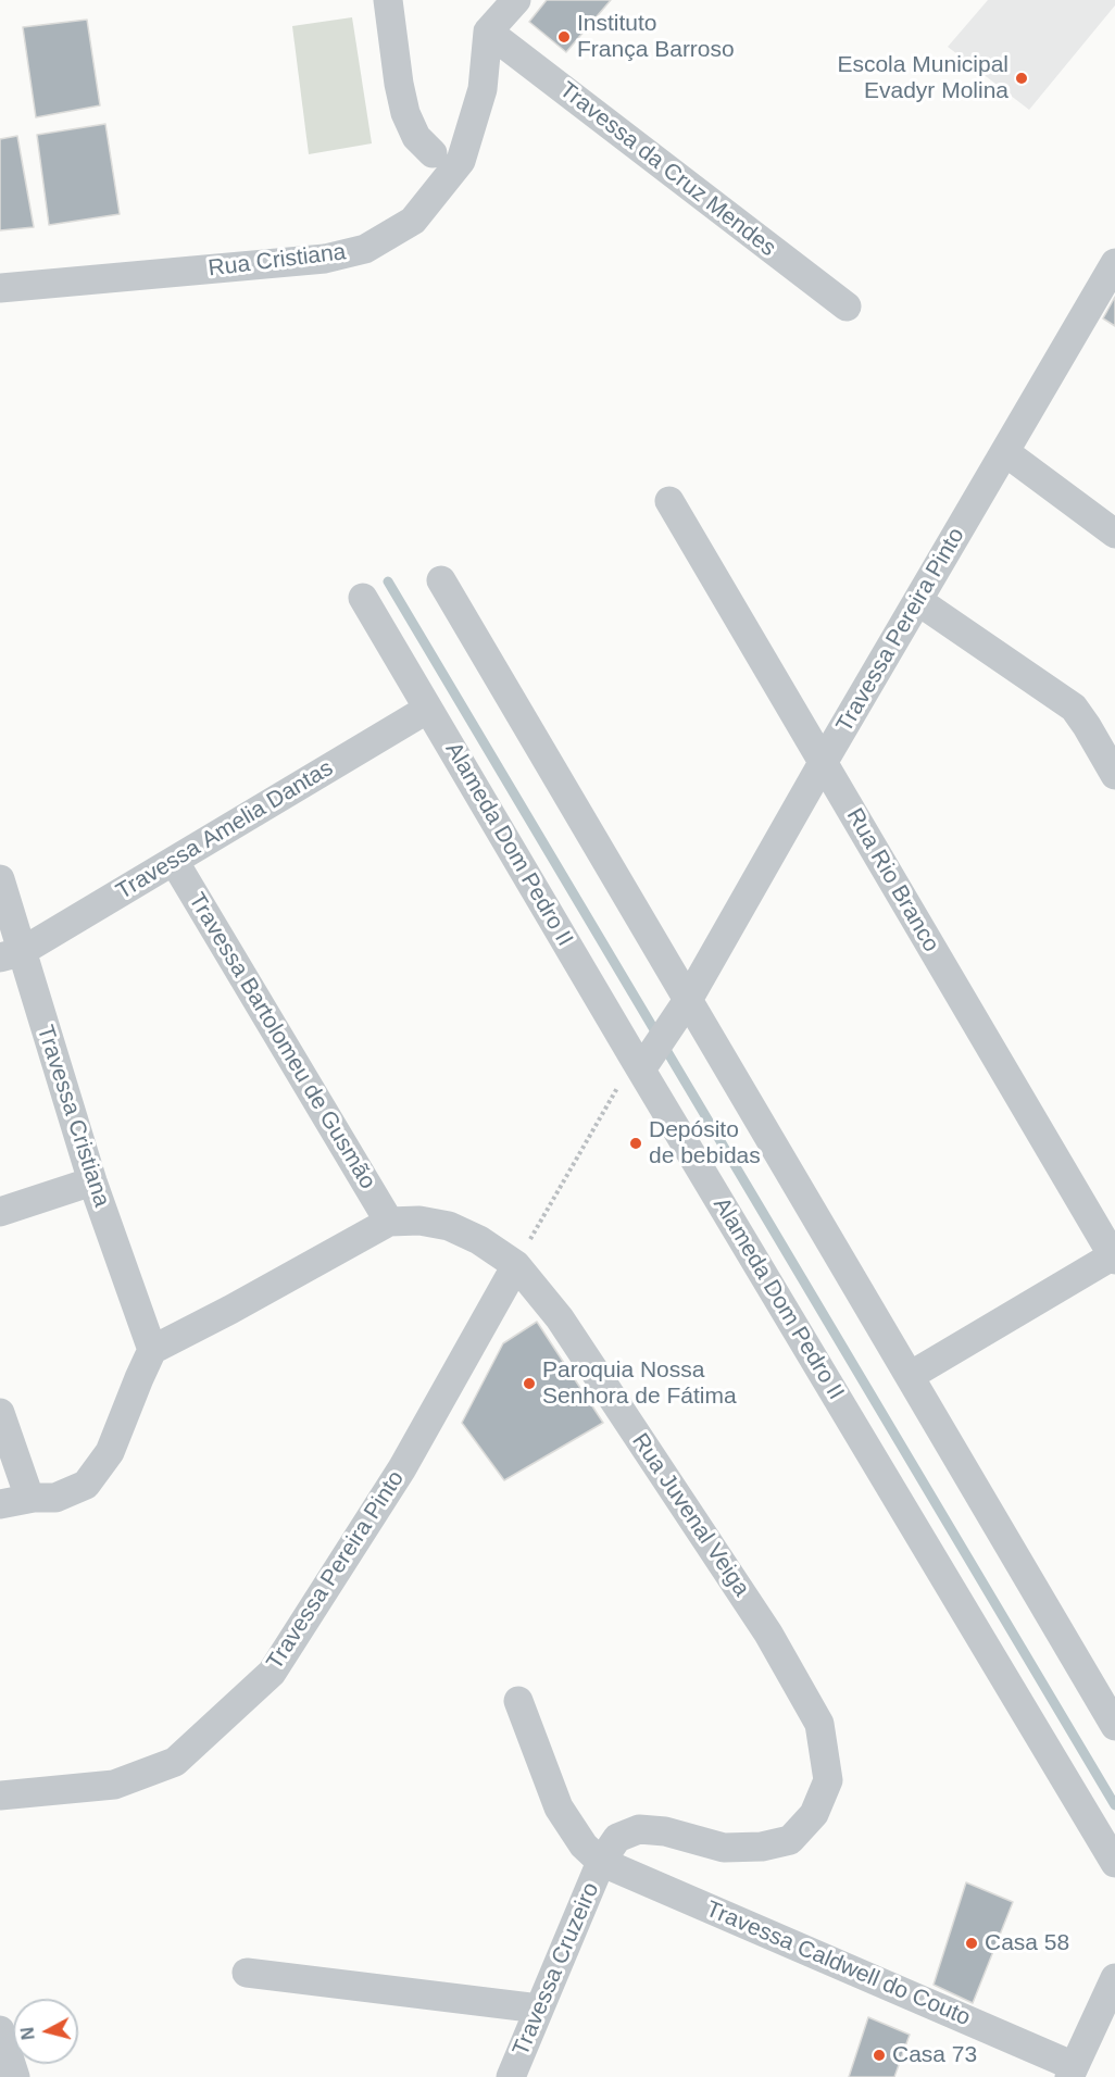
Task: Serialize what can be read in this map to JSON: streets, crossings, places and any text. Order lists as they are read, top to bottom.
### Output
{
  "streets": {
    "street": [
      "Travessa da Cruz Mendes",
      "Rua Cristiana",
      "Travessa Pereira Pinto",
      "Travessa Amelia Dantas",
      "Alameda Dom Pedro II",
      "Rua Rio Branco",
      "Travessa Bartolomeu de Gusmão",
      "Travessa Cristiana",
      "Rua Juvenal Veiga",
      "Travessa Caldwell do Couto",
      "Travessa Cruzeiro"
    ]
  },
  "crossings": [
    ["Travessa da Cruz Mendes", "Rua Cristiana"],
    ["Travessa Pereira Pinto", "Rua Rio Branco"],
    ["Travessa Pereira Pinto", "Rua Juvenal Veiga"],
    ["Travessa Amelia Dantas", "Alameda Dom Pedro II"],
    ["Travessa Amelia Dantas", "Travessa Bartolomeu de Gusmão"],
    ["Travessa Amelia Dantas", "Travessa Cristiana"],
    ["Travessa Bartolomeu de Gusmão", "Rua Juvenal Veiga"],
    ["Travessa Cristiana", "Rua Juvenal Veiga"],
    ["Rua Juvenal Veiga", "Travessa Caldwell do Couto"],
    ["Rua Juvenal Veiga", "Travessa Cruzeiro"],
    ["Travessa Caldwell do Couto", "Travessa Cruzeiro"]
  ],
  "places": [
    "Instituto França Barroso",
    "Escola Municipal Evadyr Molina",
    "Depósito de bebidas",
    "Paroquia Nossa Senhora de Fátima",
    "Casa 58",
    "Casa 73"
  ],
  "north": "left"
}
